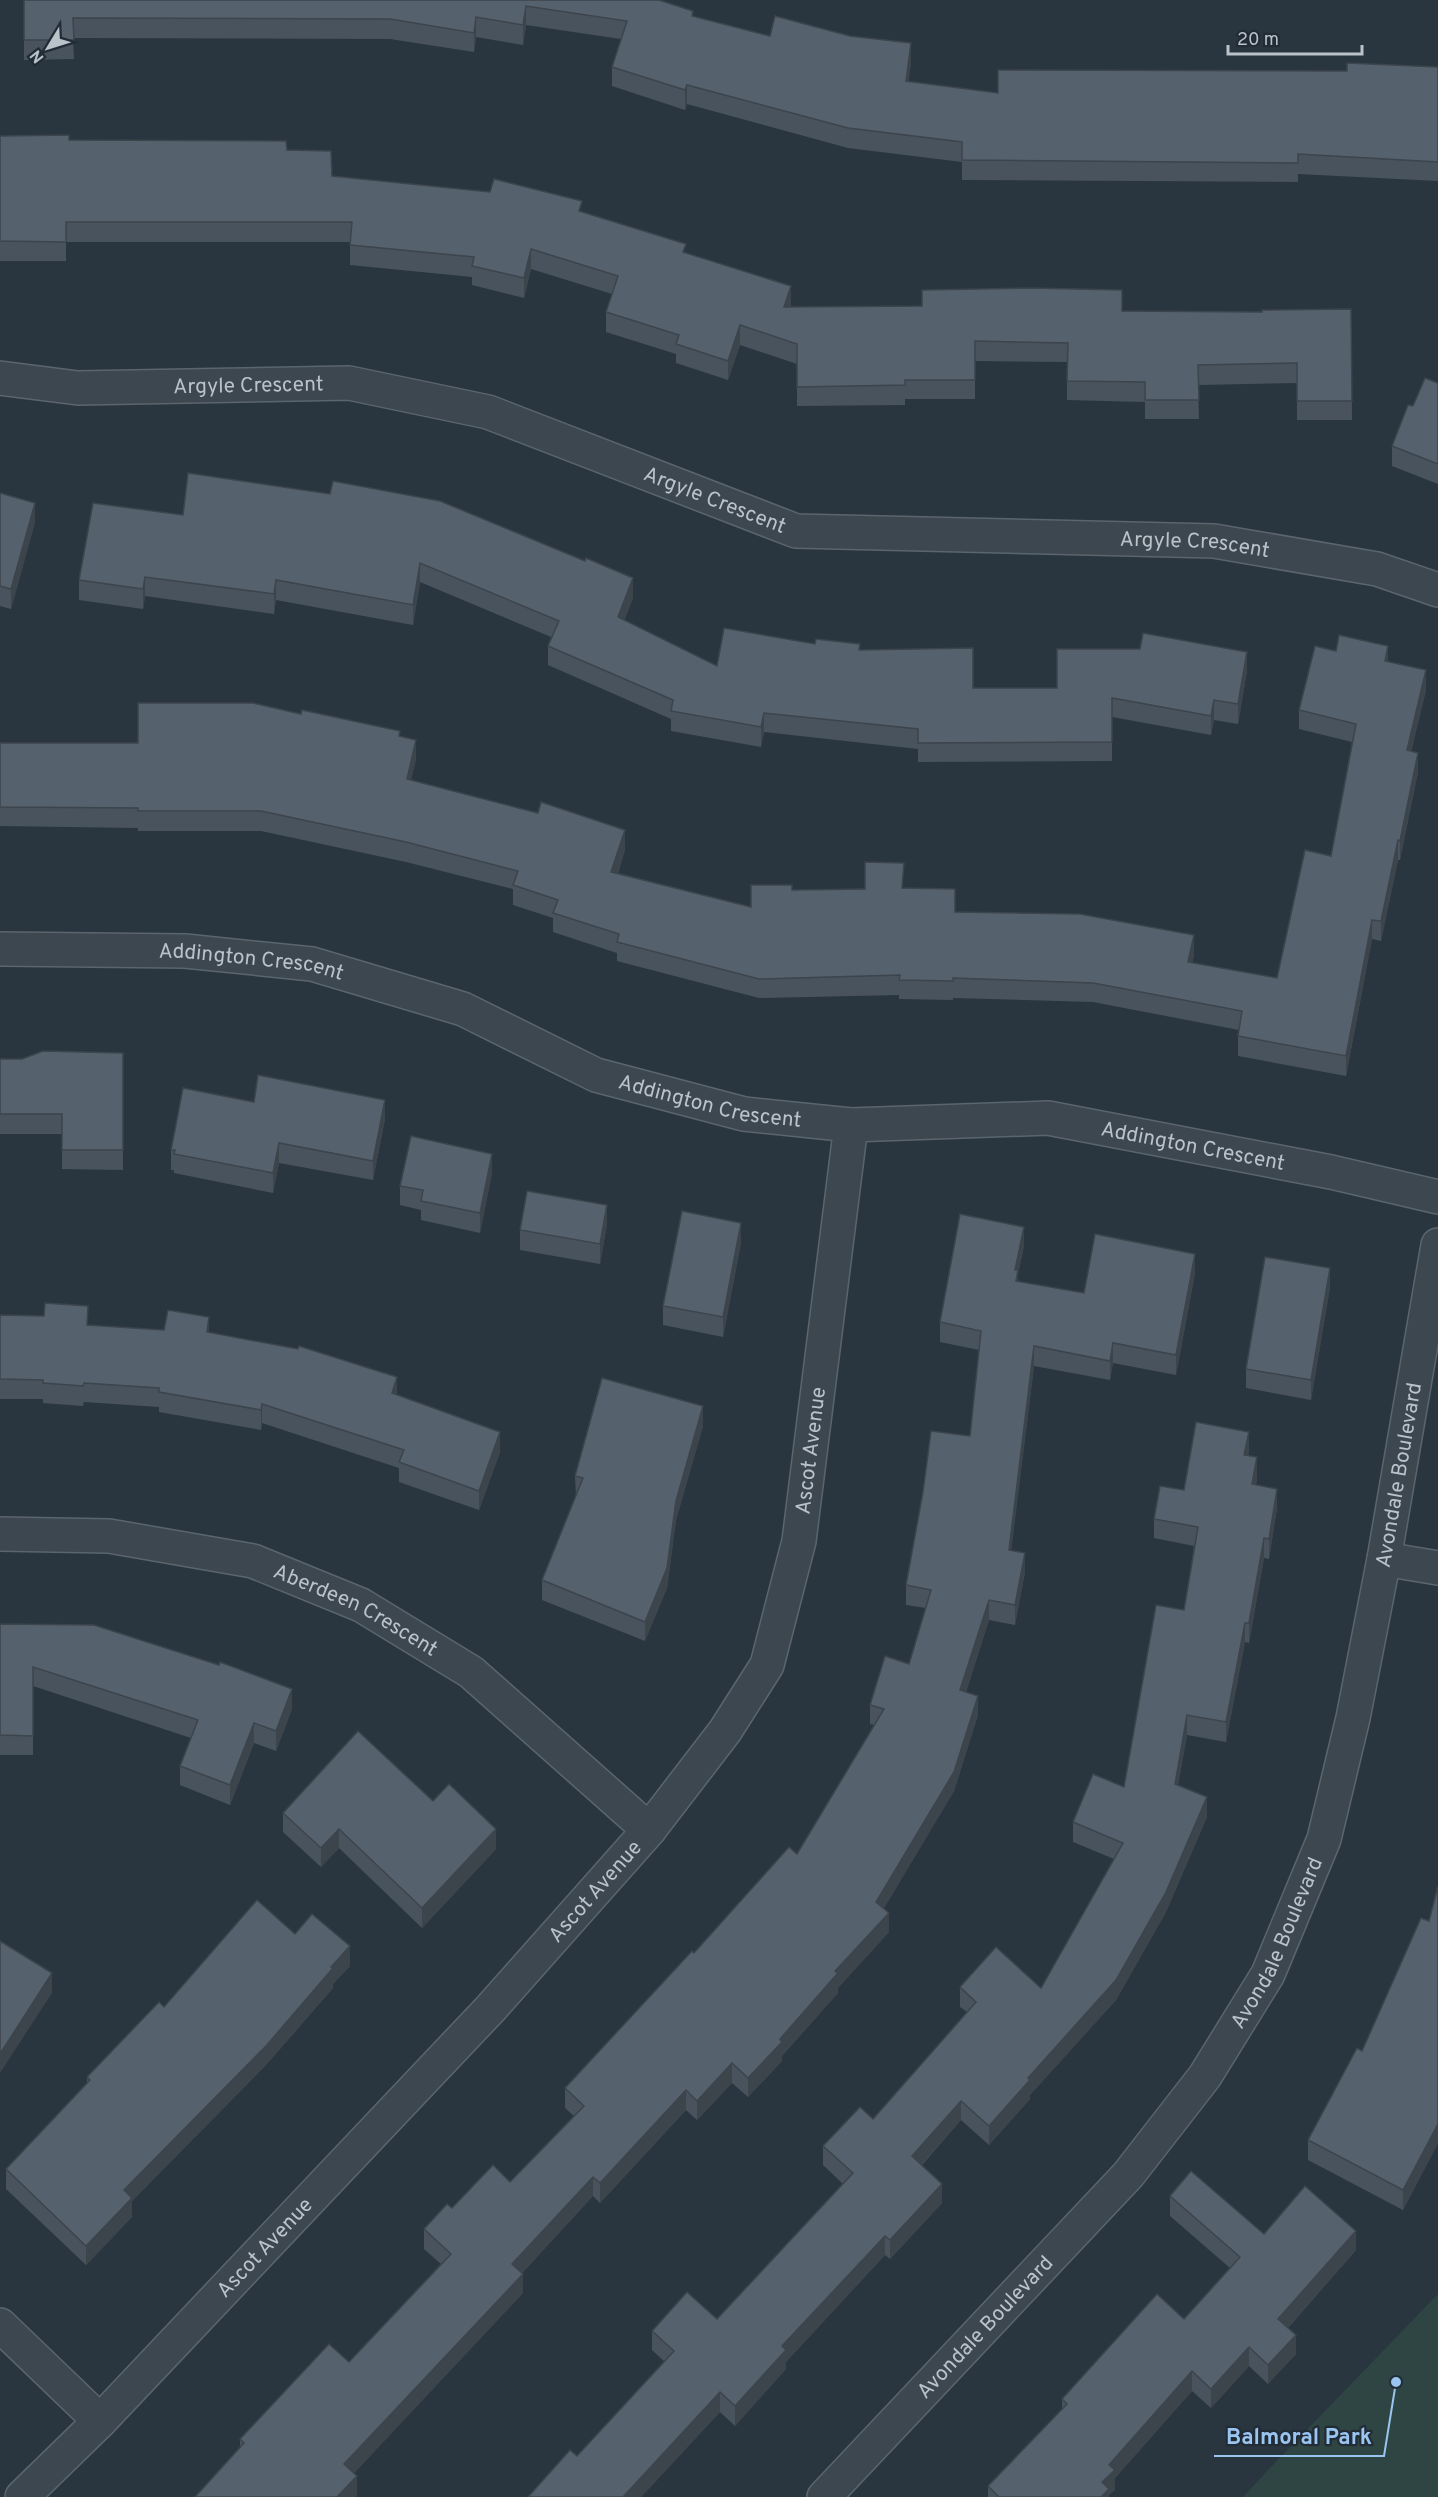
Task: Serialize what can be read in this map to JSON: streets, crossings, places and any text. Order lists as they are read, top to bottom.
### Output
{
  "streets": {
    "street": [
      "Argyle Crescent",
      "Addington Crescent",
      "Ascot Avenue",
      "Avondale Boulevard",
      "Aberdeen Crescent"
    ]
  },
  "crossings": [
    ["Addington Crescent", "Ascot Avenue"],
    ["Ascot Avenue", "Aberdeen Crescent"]
  ],
  "places": ["Balmoral Park"],
  "scale_bar": "20 m",
  "north": "bottom left"
}
